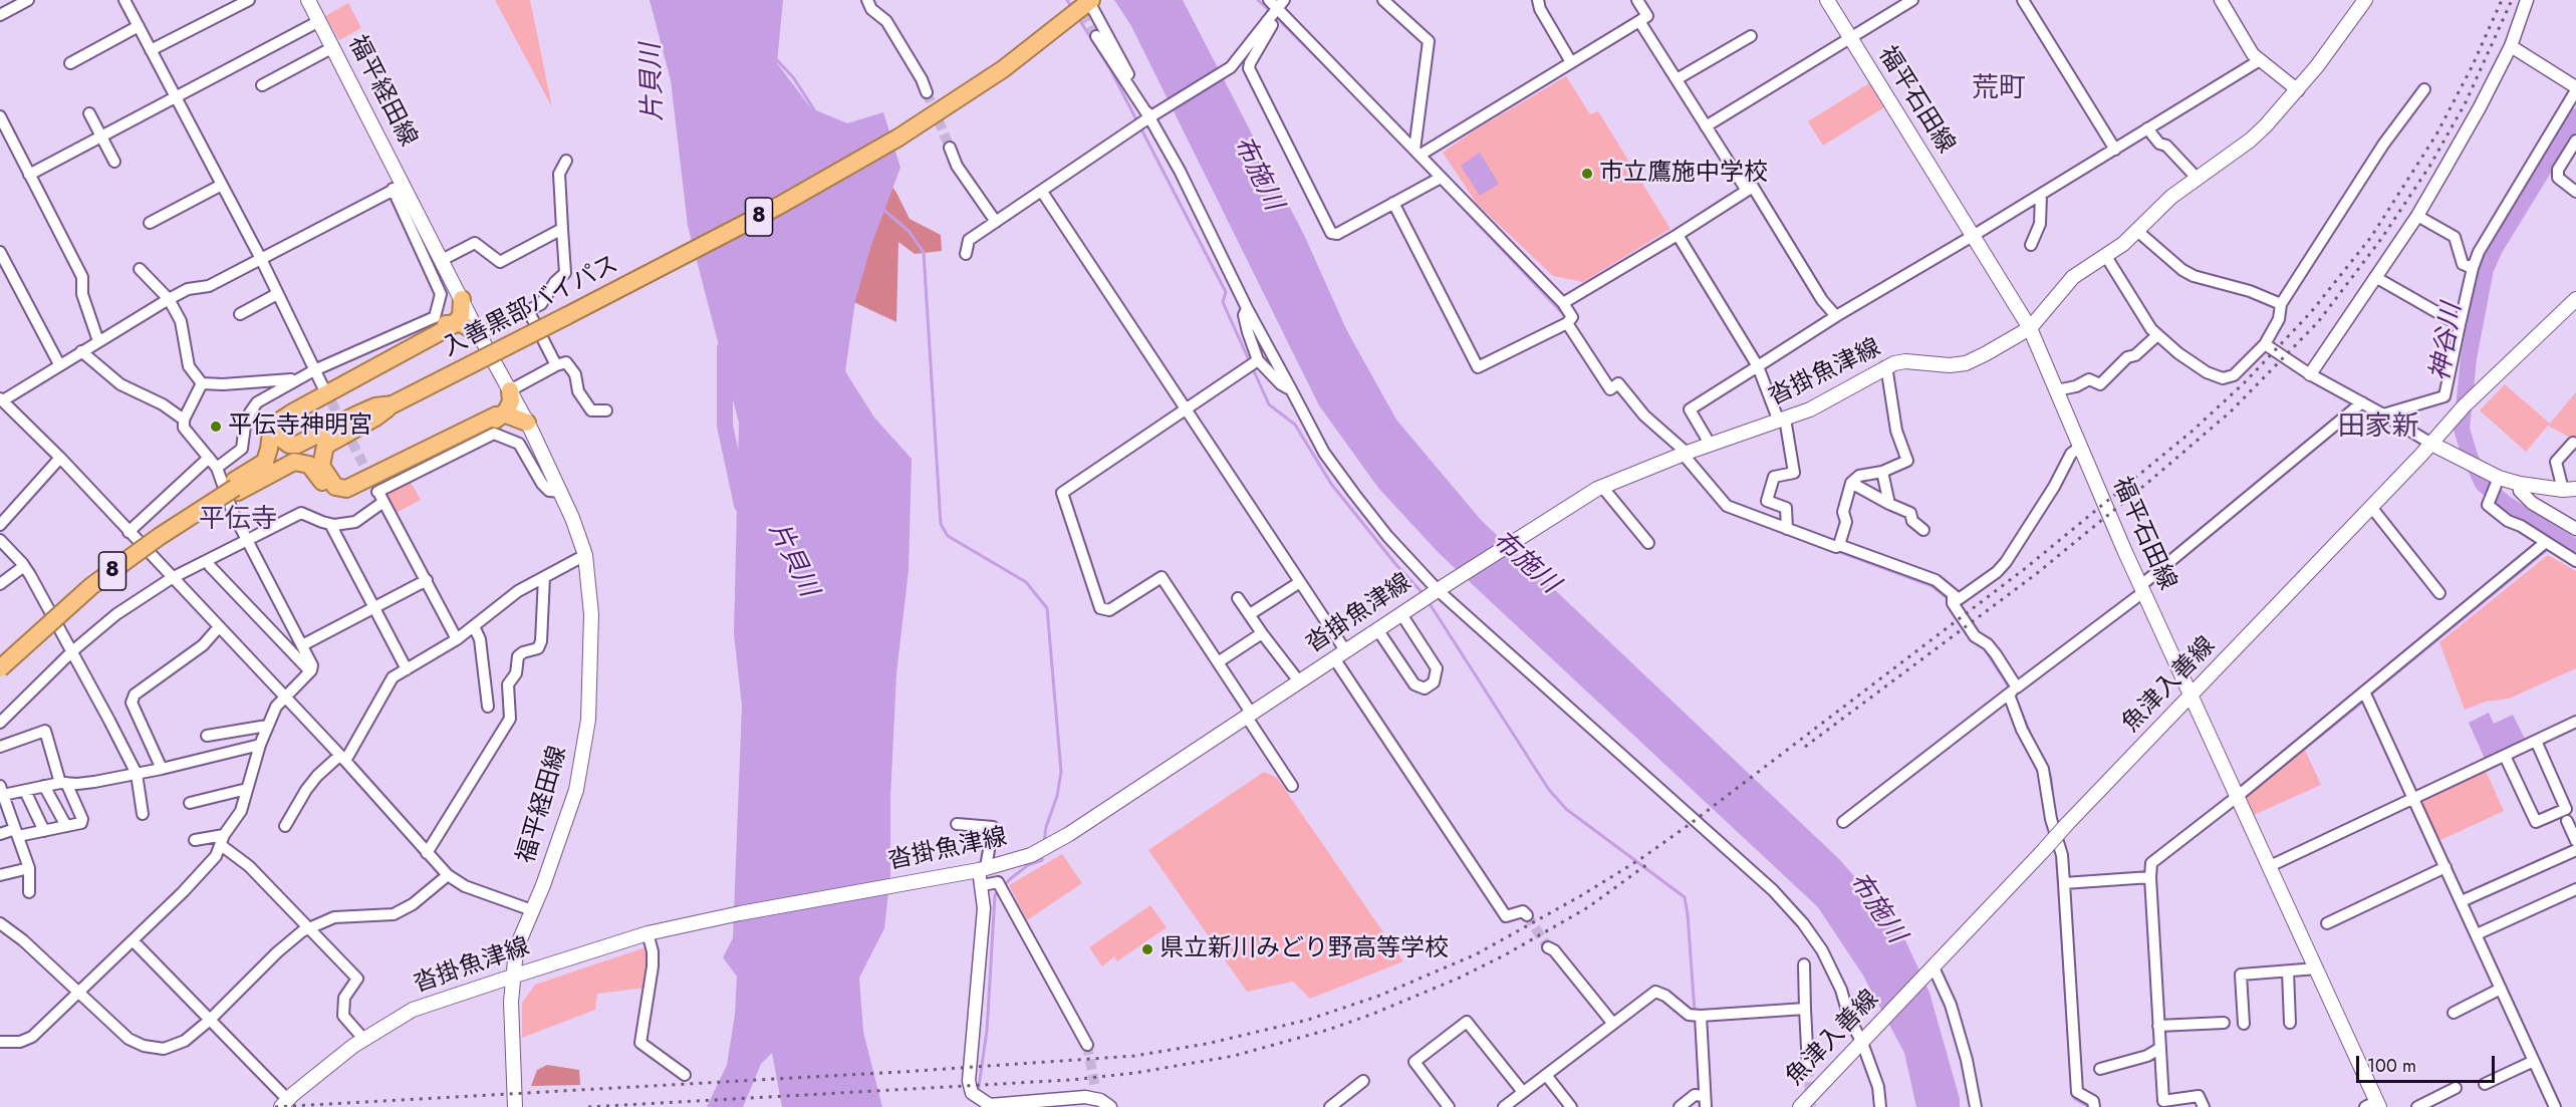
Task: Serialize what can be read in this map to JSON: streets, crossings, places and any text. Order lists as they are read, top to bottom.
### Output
{
  "streets": {
    "highway": ["8", "入善黒部バイパス"],
    "main road": [
      "福平経田線",
      "福平石田線",
      "沓掛魚津線",
      "魚津入善線"
    ]
  },
  "crossings": [
    ["福平経田線", "沓掛魚津線"],
    ["福平石田線", "沓掛魚津線"],
    ["福平石田線", "魚津入善線"]
  ],
  "districts": ["荒町", "田家新", "平伝寺"],
  "water": ["片貝川", "布施川", "神谷川"],
  "places": ["市立鷹施中学校", "平伝寺神明宮", "県立新川みどり野高等学校"],
  "scale_bar": "100 m"
}
